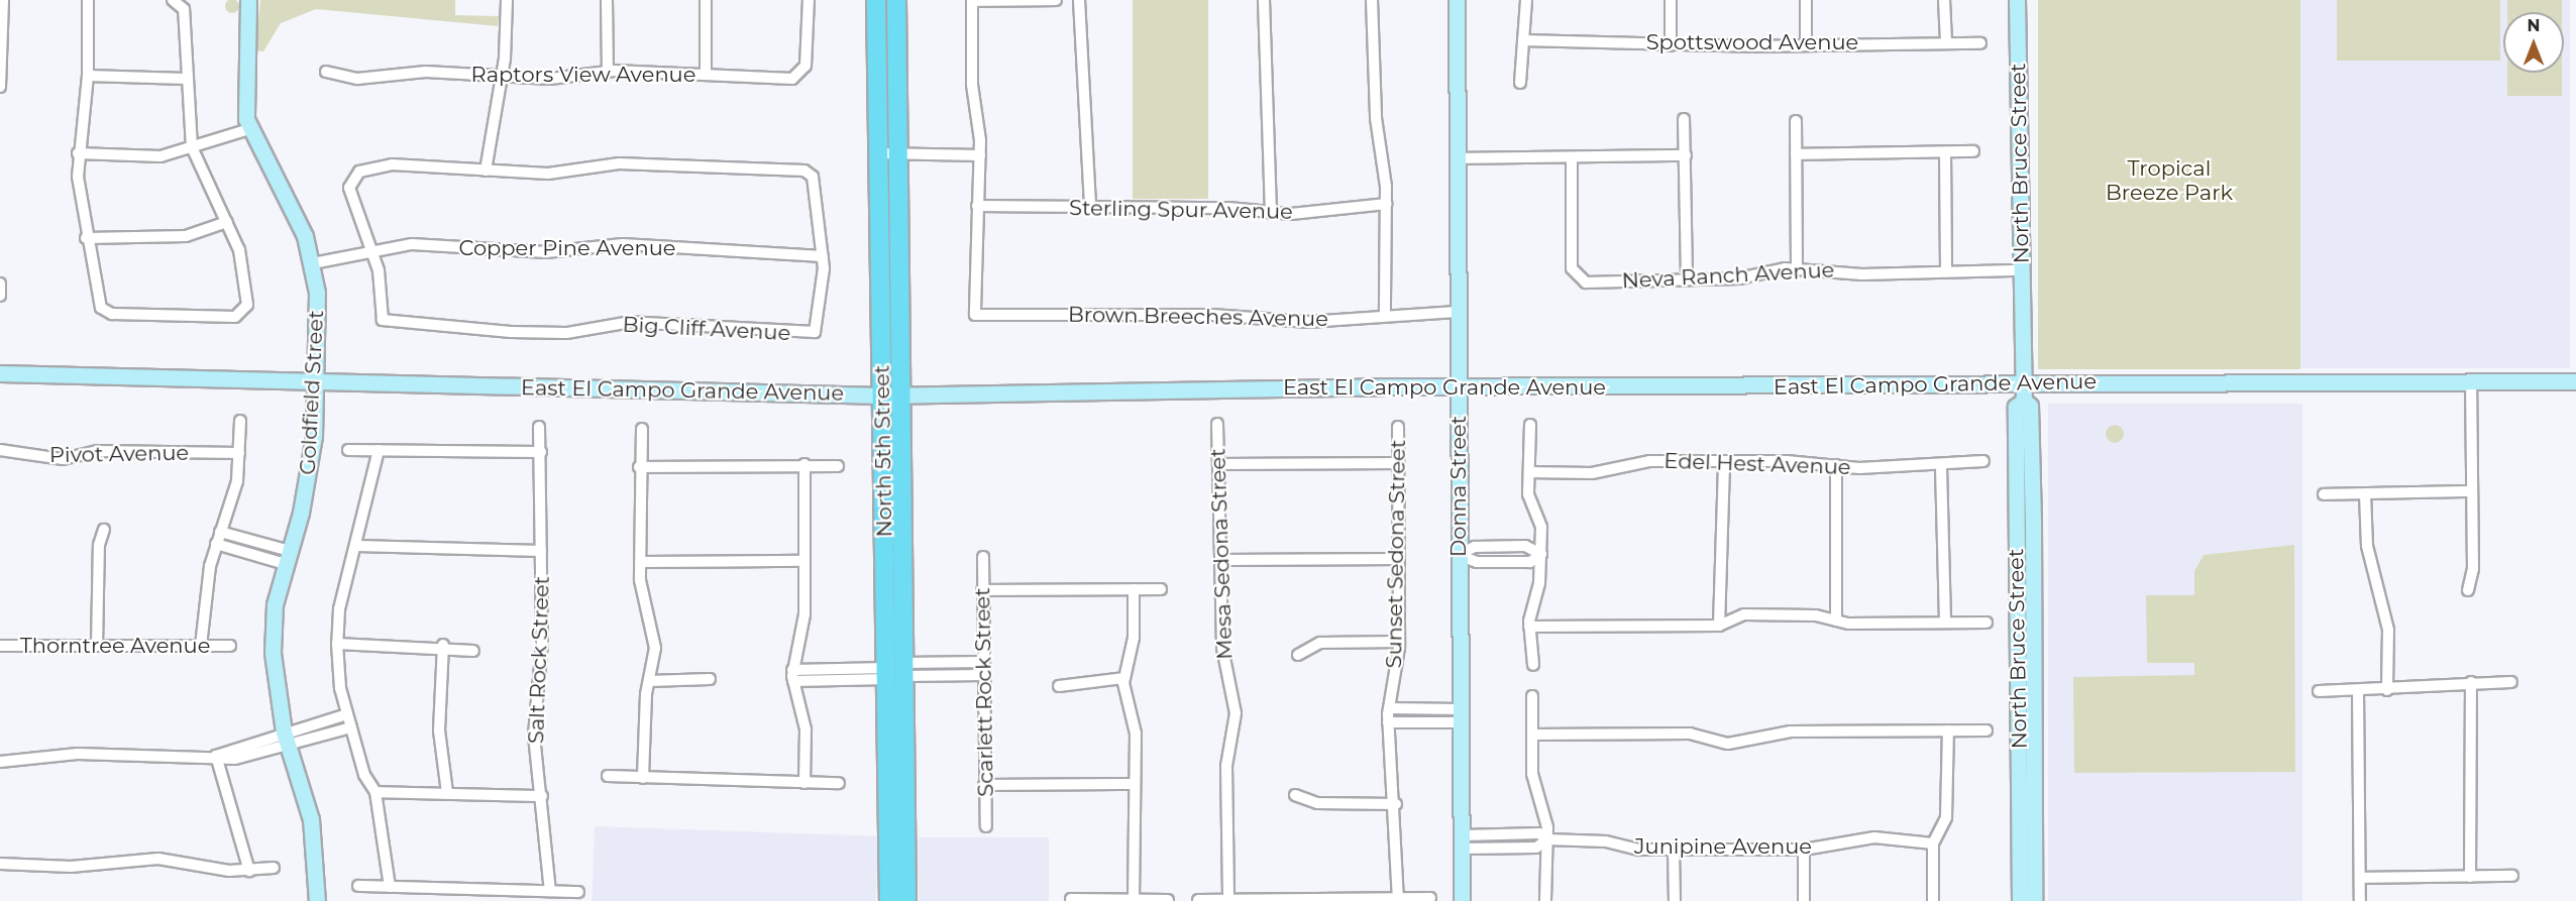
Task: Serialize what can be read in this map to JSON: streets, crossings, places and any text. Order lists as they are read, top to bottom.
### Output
{
  "streets": {
    "main road": ["North 5th Street"],
    "street": [
      "Spottswood Avenue",
      "Raptors View Avenue",
      "North Bruce Street",
      "Sterling Spur Avenue",
      "Copper Pine Avenue",
      "Neva Ranch Avenue",
      "Brown Breeches Avenue",
      "Big Cliff Avenue",
      "East El Campo Grande Avenue",
      "Goldfield Street",
      "Pivot Avenue",
      "Edel Hest Avenue",
      "Donna Street",
      "Mesa Sedona Street",
      "Sunset Sedona Street",
      "Thorntree Avenue",
      "Salt Rock Street",
      "Scarlett Rock Street",
      "Junipine Avenue"
    ]
  },
  "crossings": [
    ["North Bruce Street", "Neva Ranch Avenue"],
    ["North Bruce Street", "East El Campo Grande Avenue"],
    ["Sterling Spur Avenue", "Brown Breeches Avenue"],
    ["Copper Pine Avenue", "Big Cliff Avenue"],
    ["Copper Pine Avenue", "Goldfield Street"],
    ["Brown Breeches Avenue", "Donna Street"],
    ["East El Campo Grande Avenue", "Goldfield Street"],
    ["East El Campo Grande Avenue", "North 5th Street"],
    ["East El Campo Grande Avenue", "Donna Street"],
    ["Donna Street", "Junipine Avenue"]
  ],
  "parks": ["Tropical Breeze Park"],
  "north": "top"
}
